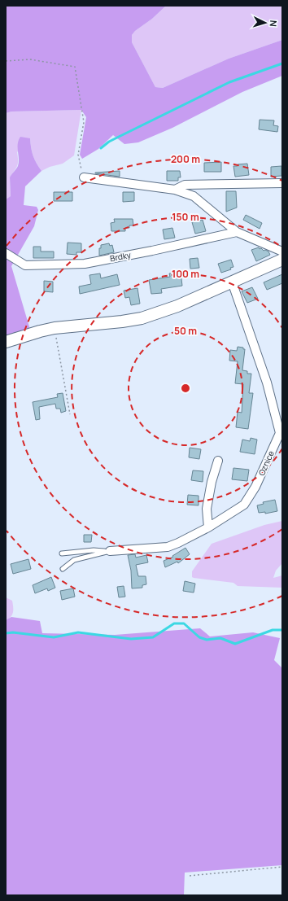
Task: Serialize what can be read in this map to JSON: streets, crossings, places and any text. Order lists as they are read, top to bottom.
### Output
{
  "streets": {
    "street": ["Brdky", "Oznice"]
  },
  "north": "right",
  "rings": [
    "200 m",
    "150 m",
    "100 m",
    "50 m"
  ]
}
